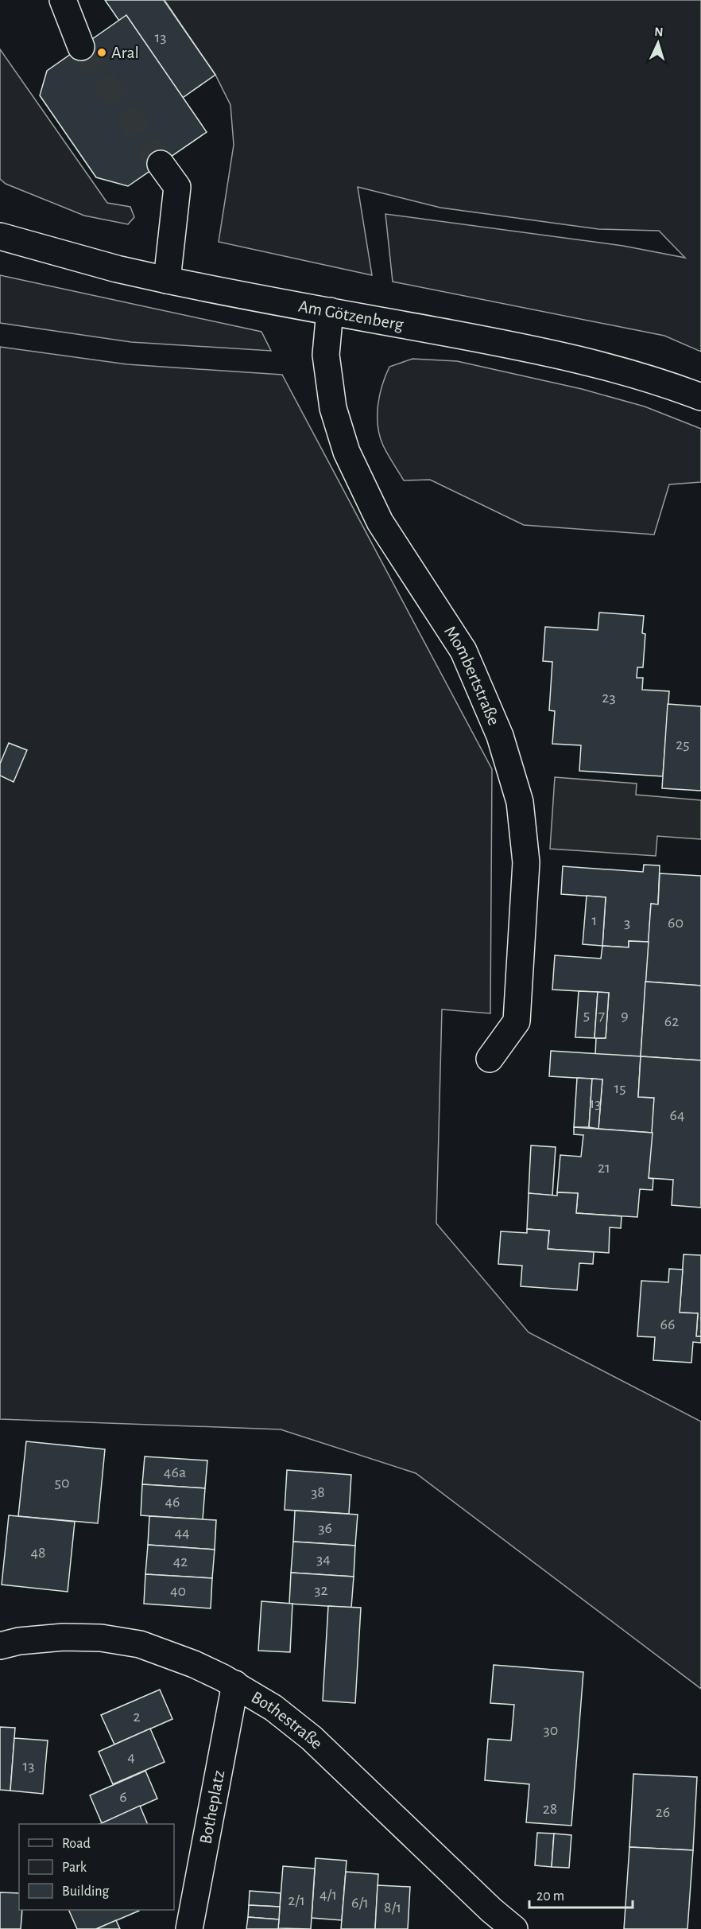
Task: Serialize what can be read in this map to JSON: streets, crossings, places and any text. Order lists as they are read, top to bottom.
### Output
{
  "streets": {
    "street": [
      "Am Götzenberg",
      "Mombertstraße",
      "Bothestraße",
      "Botheplatz"
    ]
  },
  "crossings": [
    ["Am Götzenberg", "Mombertstraße"],
    ["Bothestraße", "Botheplatz"]
  ],
  "places": ["Aral"],
  "house_numbers": [
    "13",
    "23",
    "25",
    "1",
    "3",
    "60",
    "5",
    "7",
    "9",
    "62",
    "15",
    "13",
    "64",
    "21",
    "66",
    "46a",
    "50",
    "38",
    "46",
    "36",
    "44",
    "48",
    "34",
    "42",
    "32",
    "40",
    "2",
    "30",
    "4",
    "13",
    "6",
    "28",
    "26",
    "4/1",
    "2/1",
    "6/1",
    "8/1"
  ],
  "legend": ["Road", "Park", "Building"],
  "scale_bar": "20 m",
  "north": "top"
}
